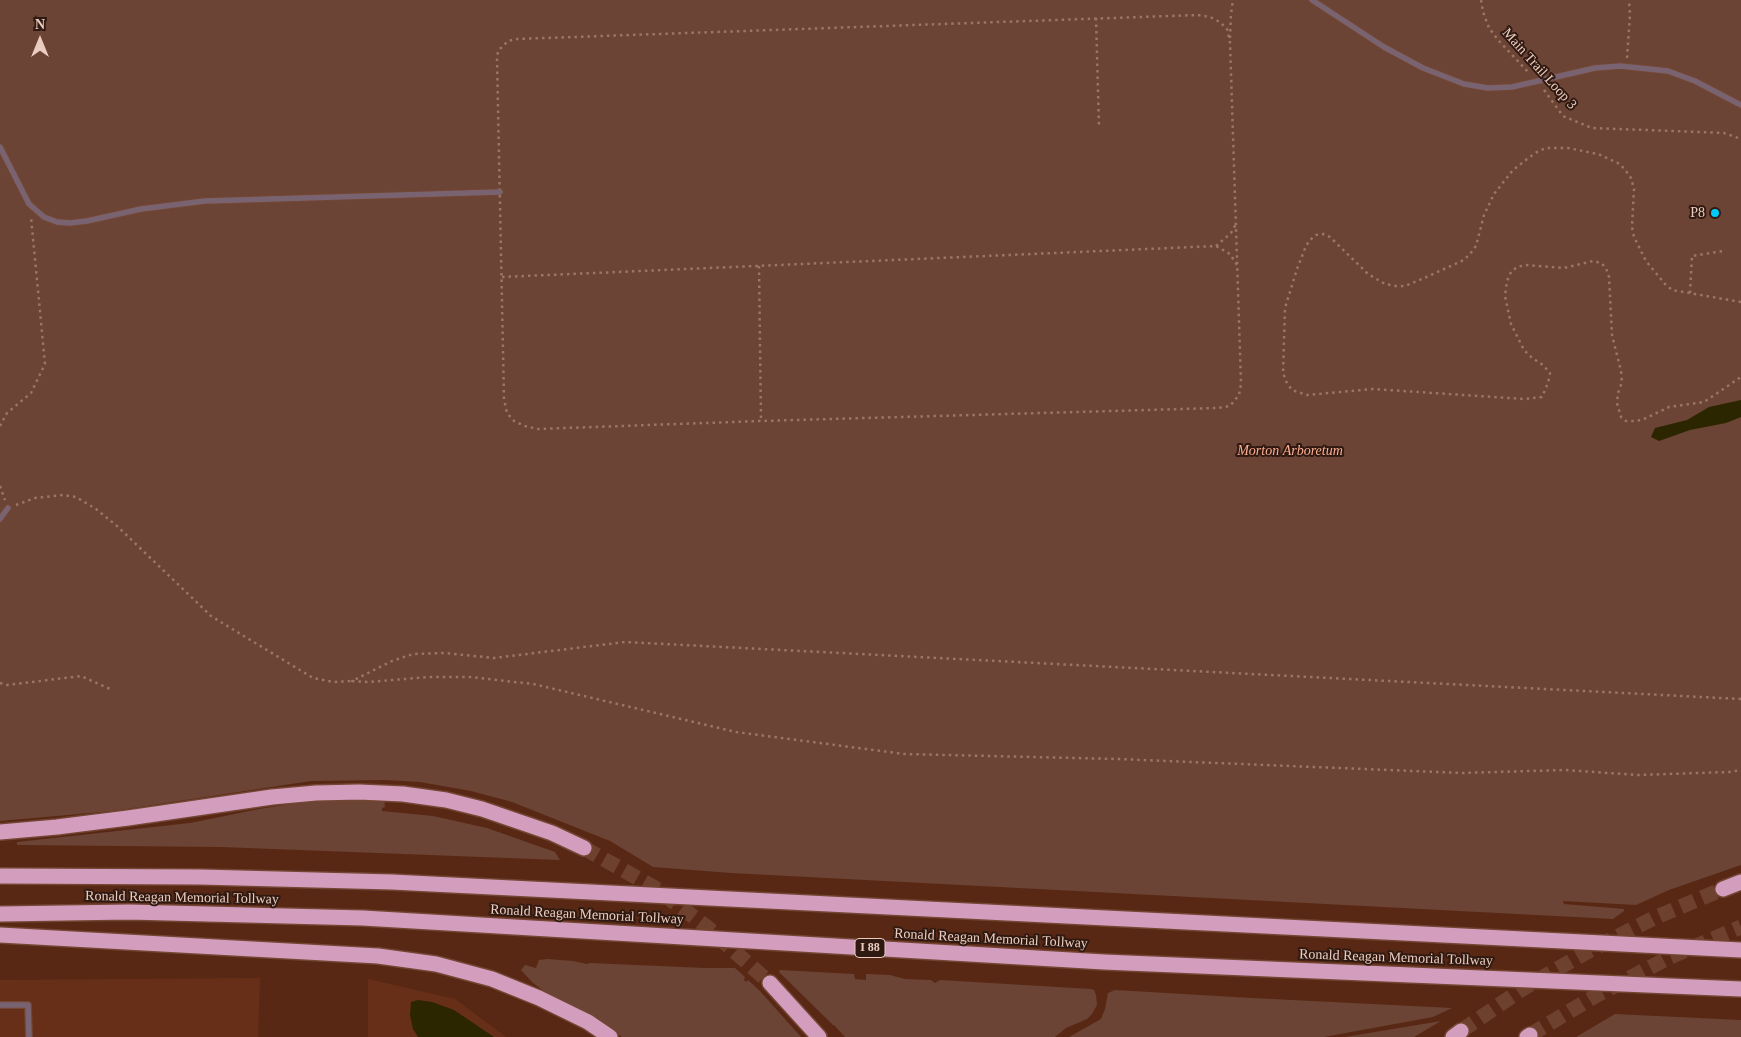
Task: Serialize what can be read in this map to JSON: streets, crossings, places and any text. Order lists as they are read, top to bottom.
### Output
{
  "streets": {
    "highway": ["Ronald Reagan Memorial Tollway", "I 88"],
    "path": ["Main Trail Loop 3"]
  },
  "parks": ["Morton Arboretum"],
  "places": ["P8"],
  "north": "top"
}
